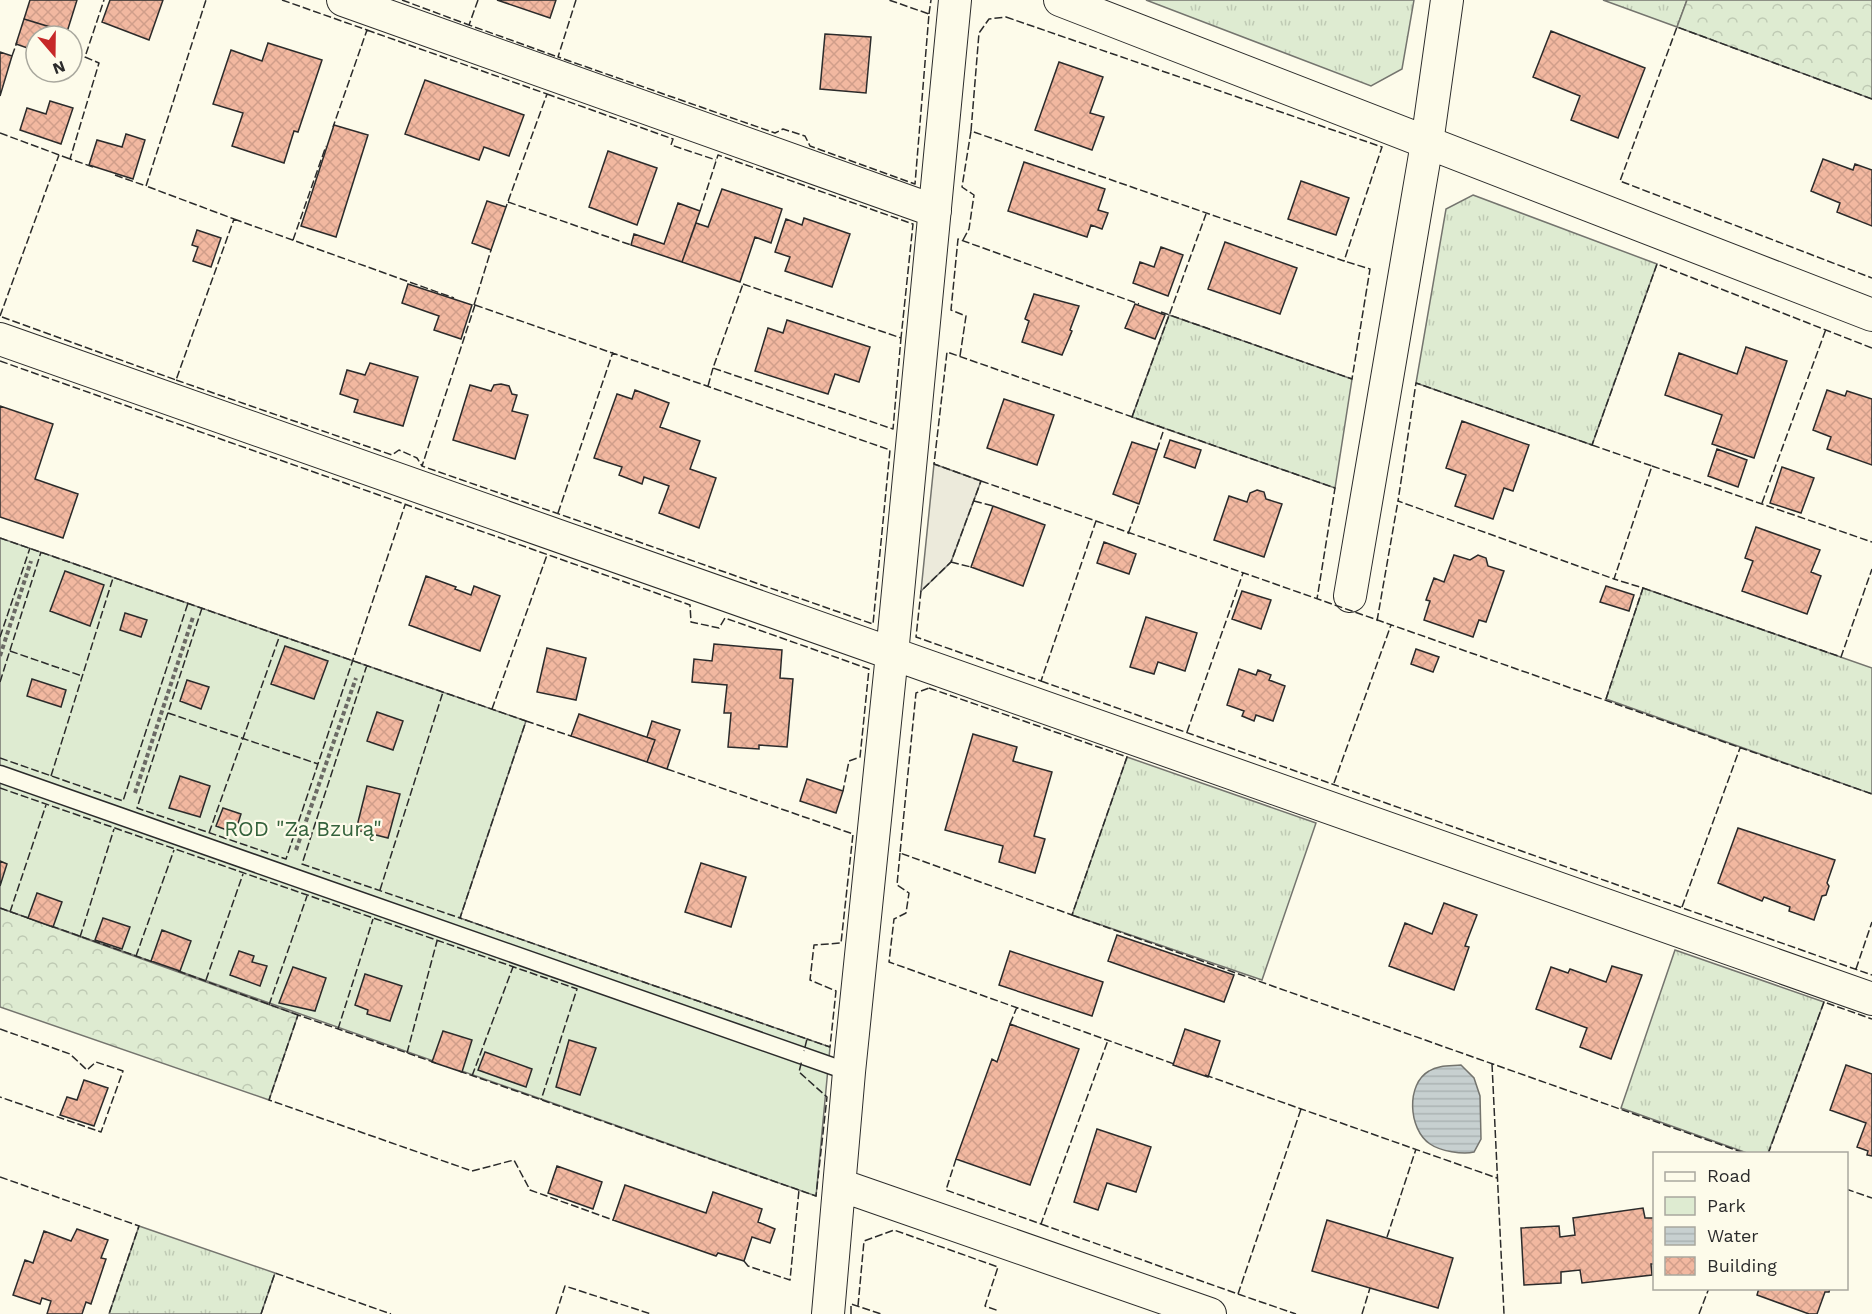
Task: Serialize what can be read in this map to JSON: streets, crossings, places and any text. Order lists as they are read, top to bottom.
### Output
{
  "parks": ["ROD \"Za Bzurą\""],
  "legend": [
    "Road",
    "Park",
    "Water",
    "Building"
  ],
  "north": "bottom"
}
